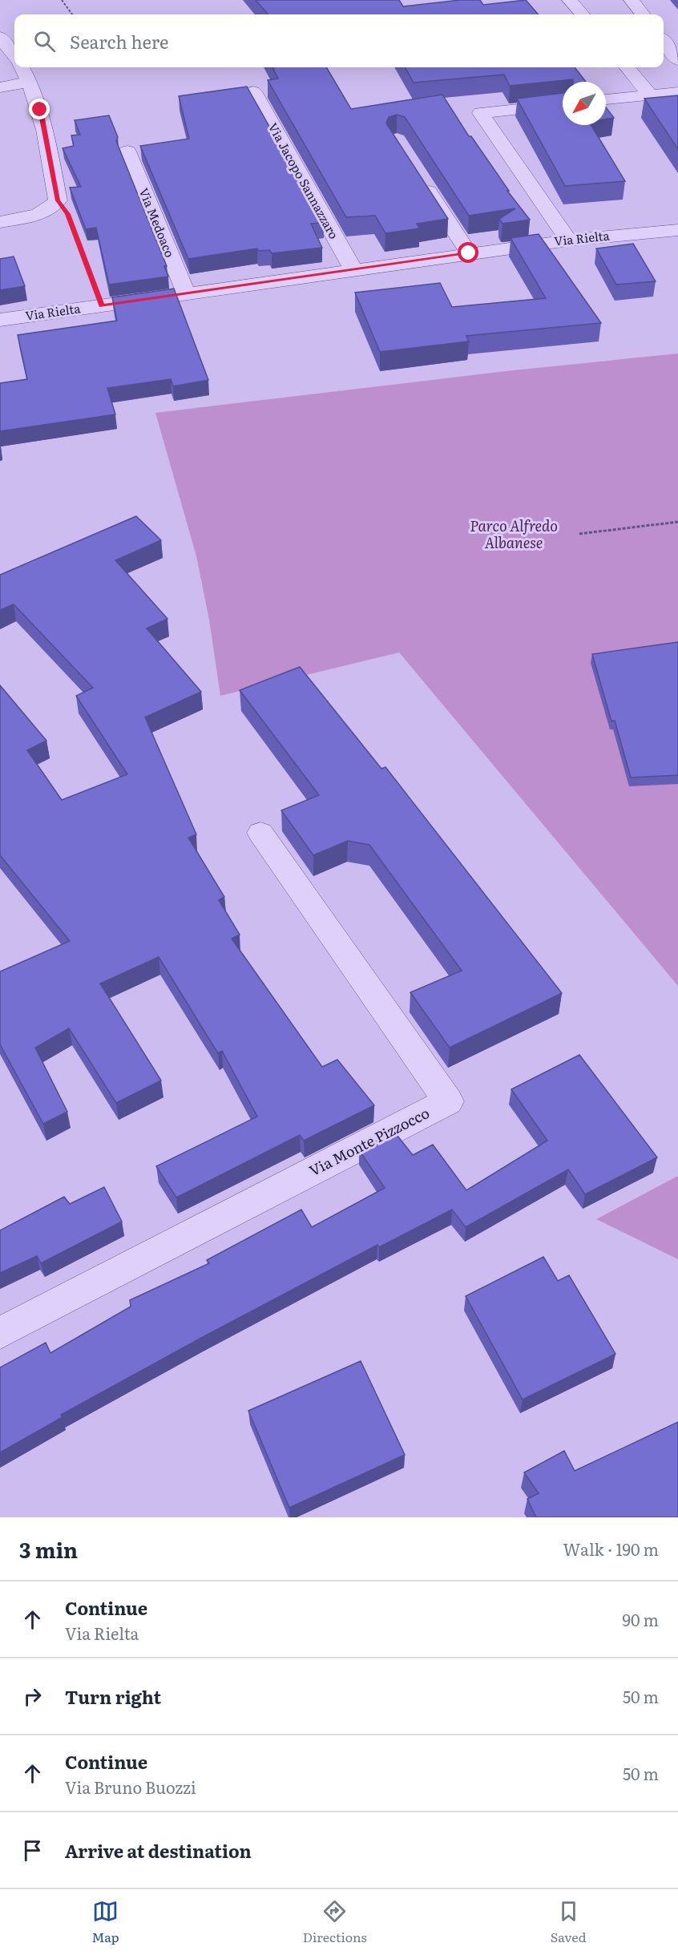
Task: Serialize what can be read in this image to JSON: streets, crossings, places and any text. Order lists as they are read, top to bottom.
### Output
{
  "streets": {
    "street": [
      "Via Jacopo Sannazzaro",
      "Via Medoaco",
      "Via Rielta",
      "Via Monte Pizzocco"
    ]
  },
  "crossings": [
    ["Via Jacopo Sannazzaro", "Via Rielta"],
    ["Via Medoaco", "Via Rielta"]
  ],
  "parks": ["Parco Alfredo Albanese"],
  "north": "bottom left",
  "page": {
    "search": "Search here",
    "heading": ["3 min", "Walk · 190 m"],
    "list": [
      ["Continue", "Via Rielta", "90 m"],
      ["Turn right", "50 m"],
      ["Continue", "Via Bruno Buozzi", "50 m"],
      "Arrive at destination"
    ],
    "nav": ["Map", "Directions", "Saved"]
  }
}
